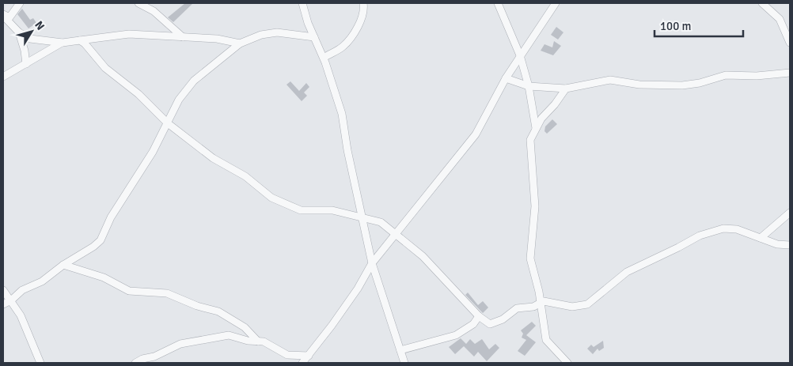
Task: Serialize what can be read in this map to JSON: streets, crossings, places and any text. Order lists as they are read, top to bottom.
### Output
{
  "scale_bar": "100 m",
  "north": "top right"
}
